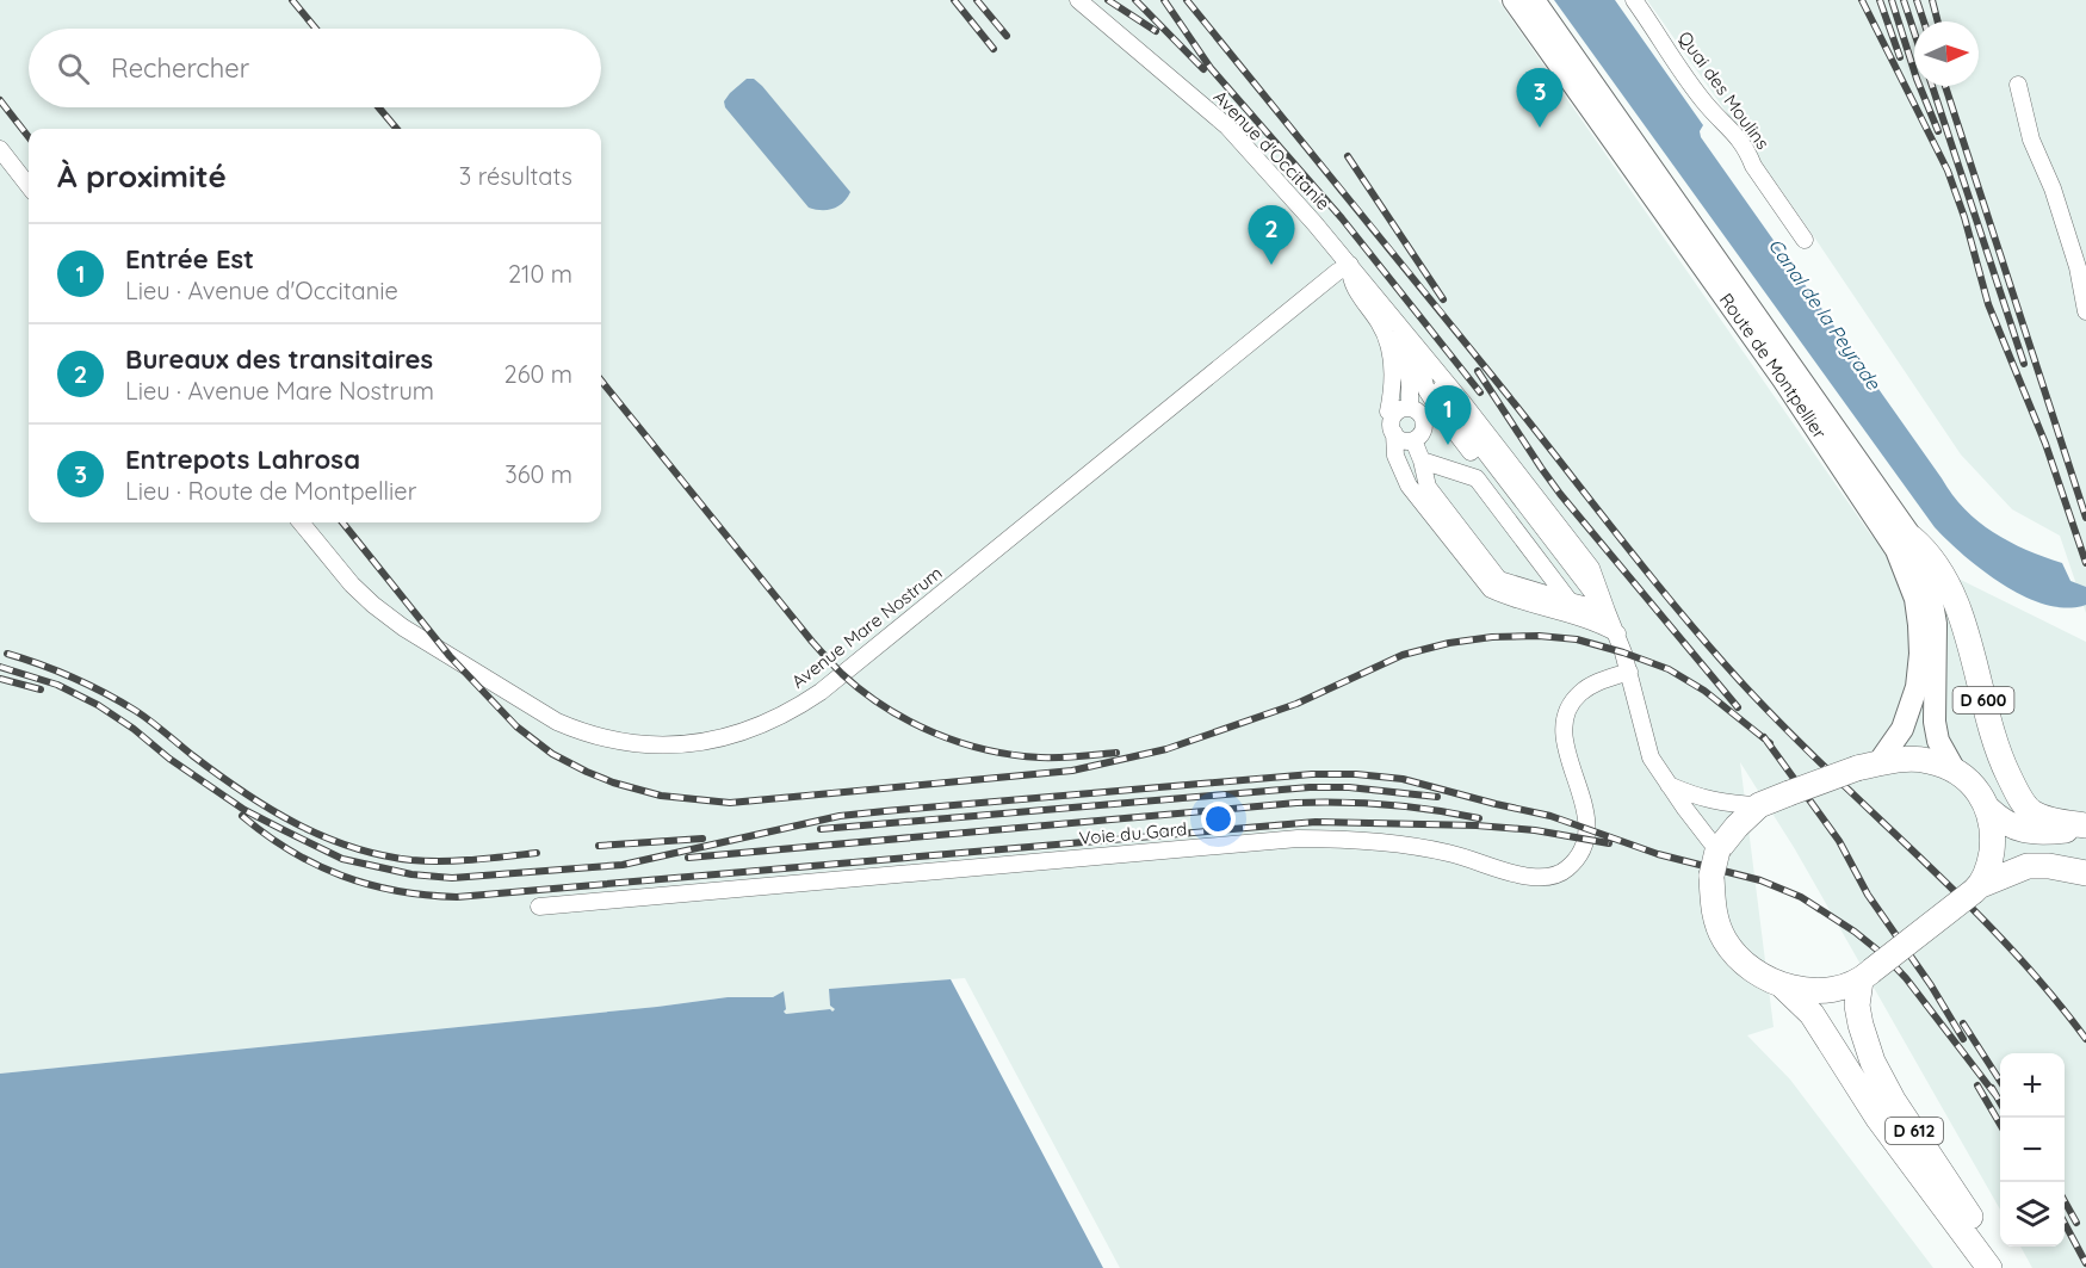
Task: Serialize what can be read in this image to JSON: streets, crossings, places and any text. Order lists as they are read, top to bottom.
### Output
{
  "streets": {
    "main road": ["Route de Montpellier", "D 600", "D 612"],
    "street": [
      "Quai des Moulins",
      "Avenue d'Occitanie",
      "Avenue Mare Nostrum",
      "Voie du Gard"
    ]
  },
  "crossings": [
    ["Avenue d'Occitanie", "Route de Montpellier"],
    ["Avenue d'Occitanie", "Avenue Mare Nostrum"],
    ["Avenue d'Occitanie", "D 600"],
    ["Avenue d'Occitanie", "Voie du Gard"],
    ["Avenue d'Occitanie", "D 612"],
    ["Route de Montpellier", "D 600"],
    ["Route de Montpellier", "D 612"],
    ["D 600", "D 612"]
  ],
  "water": ["Canal de la Peyrade"],
  "north": "right",
  "page": {
    "search": "Rechercher",
    "pins": ["3", "2", "1"],
    "heading": ["À proximité", "3 résultats"],
    "list": [
      {
        "mark": "1",
        "name": "Entrée Est",
        "note": "Lieu · Avenue d'Occitanie",
        "value": "210 m"
      },
      {
        "mark": "2",
        "name": "Bureaux des transitaires",
        "note": "Lieu · Avenue Mare Nostrum",
        "value": "260 m"
      },
      {
        "mark": "3",
        "name": "Entrepots Lahrosa",
        "note": "Lieu · Route de Montpellier",
        "value": "360 m"
      }
    ],
    "map_buttons": ["+", "−"]
  }
}
